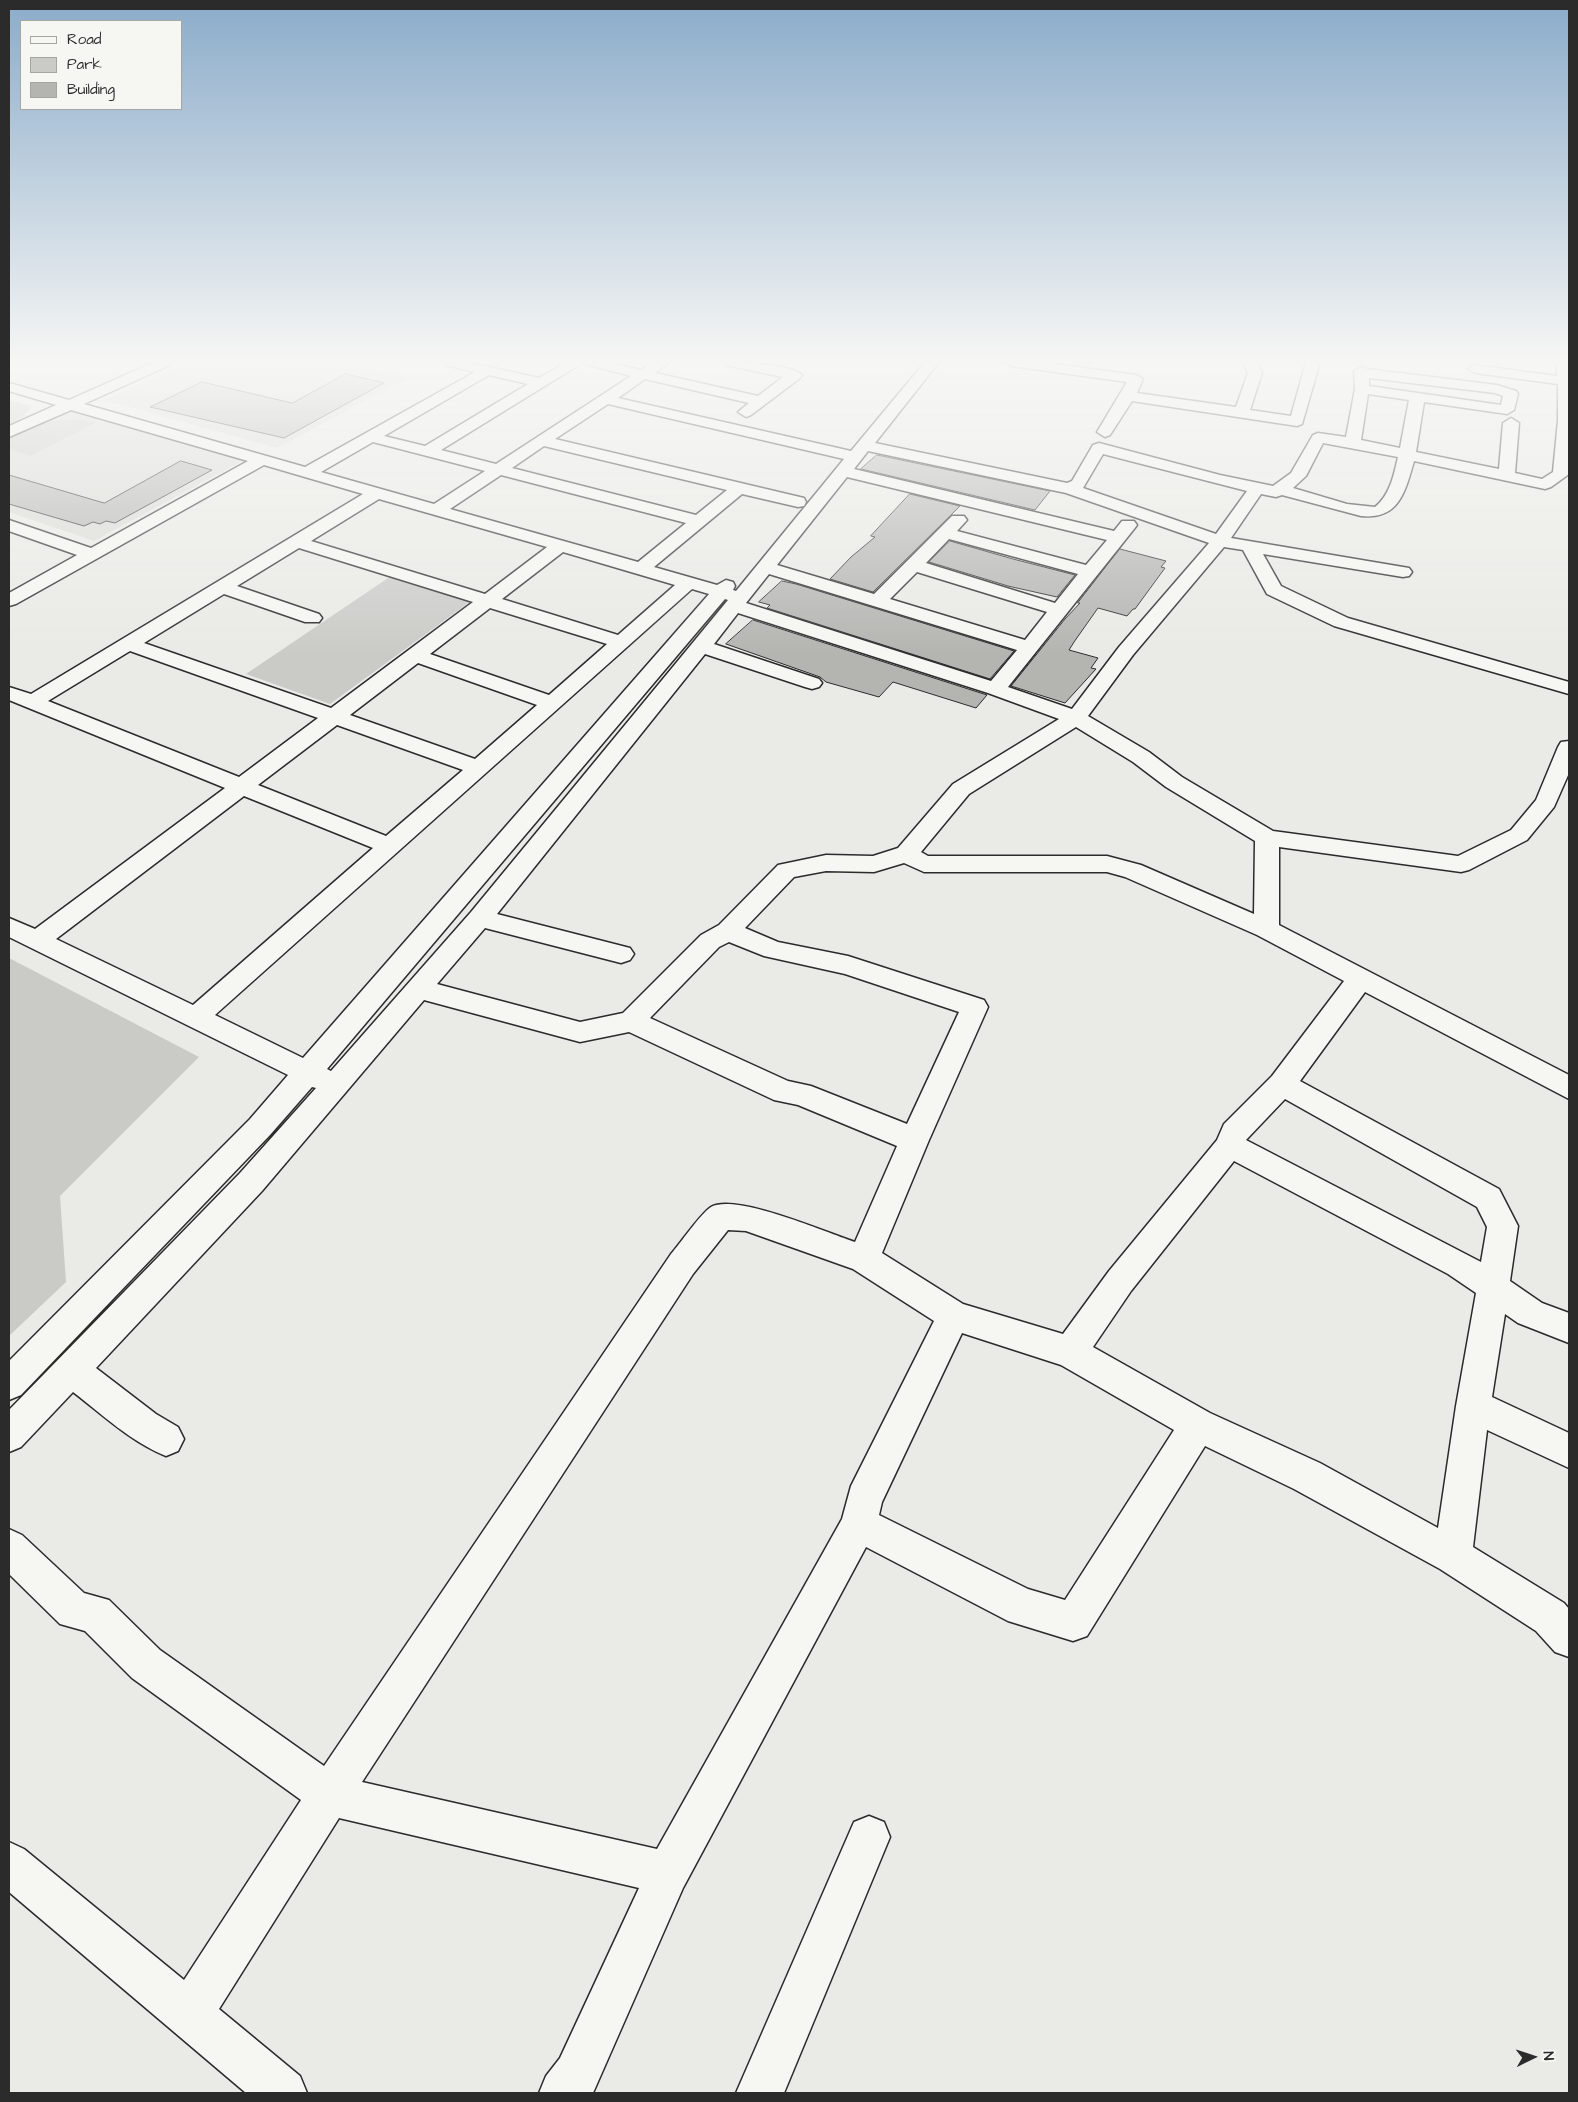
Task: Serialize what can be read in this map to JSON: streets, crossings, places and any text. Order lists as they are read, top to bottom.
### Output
{
  "legend": ["Road", "Park", "Building"],
  "north": "right"
}
